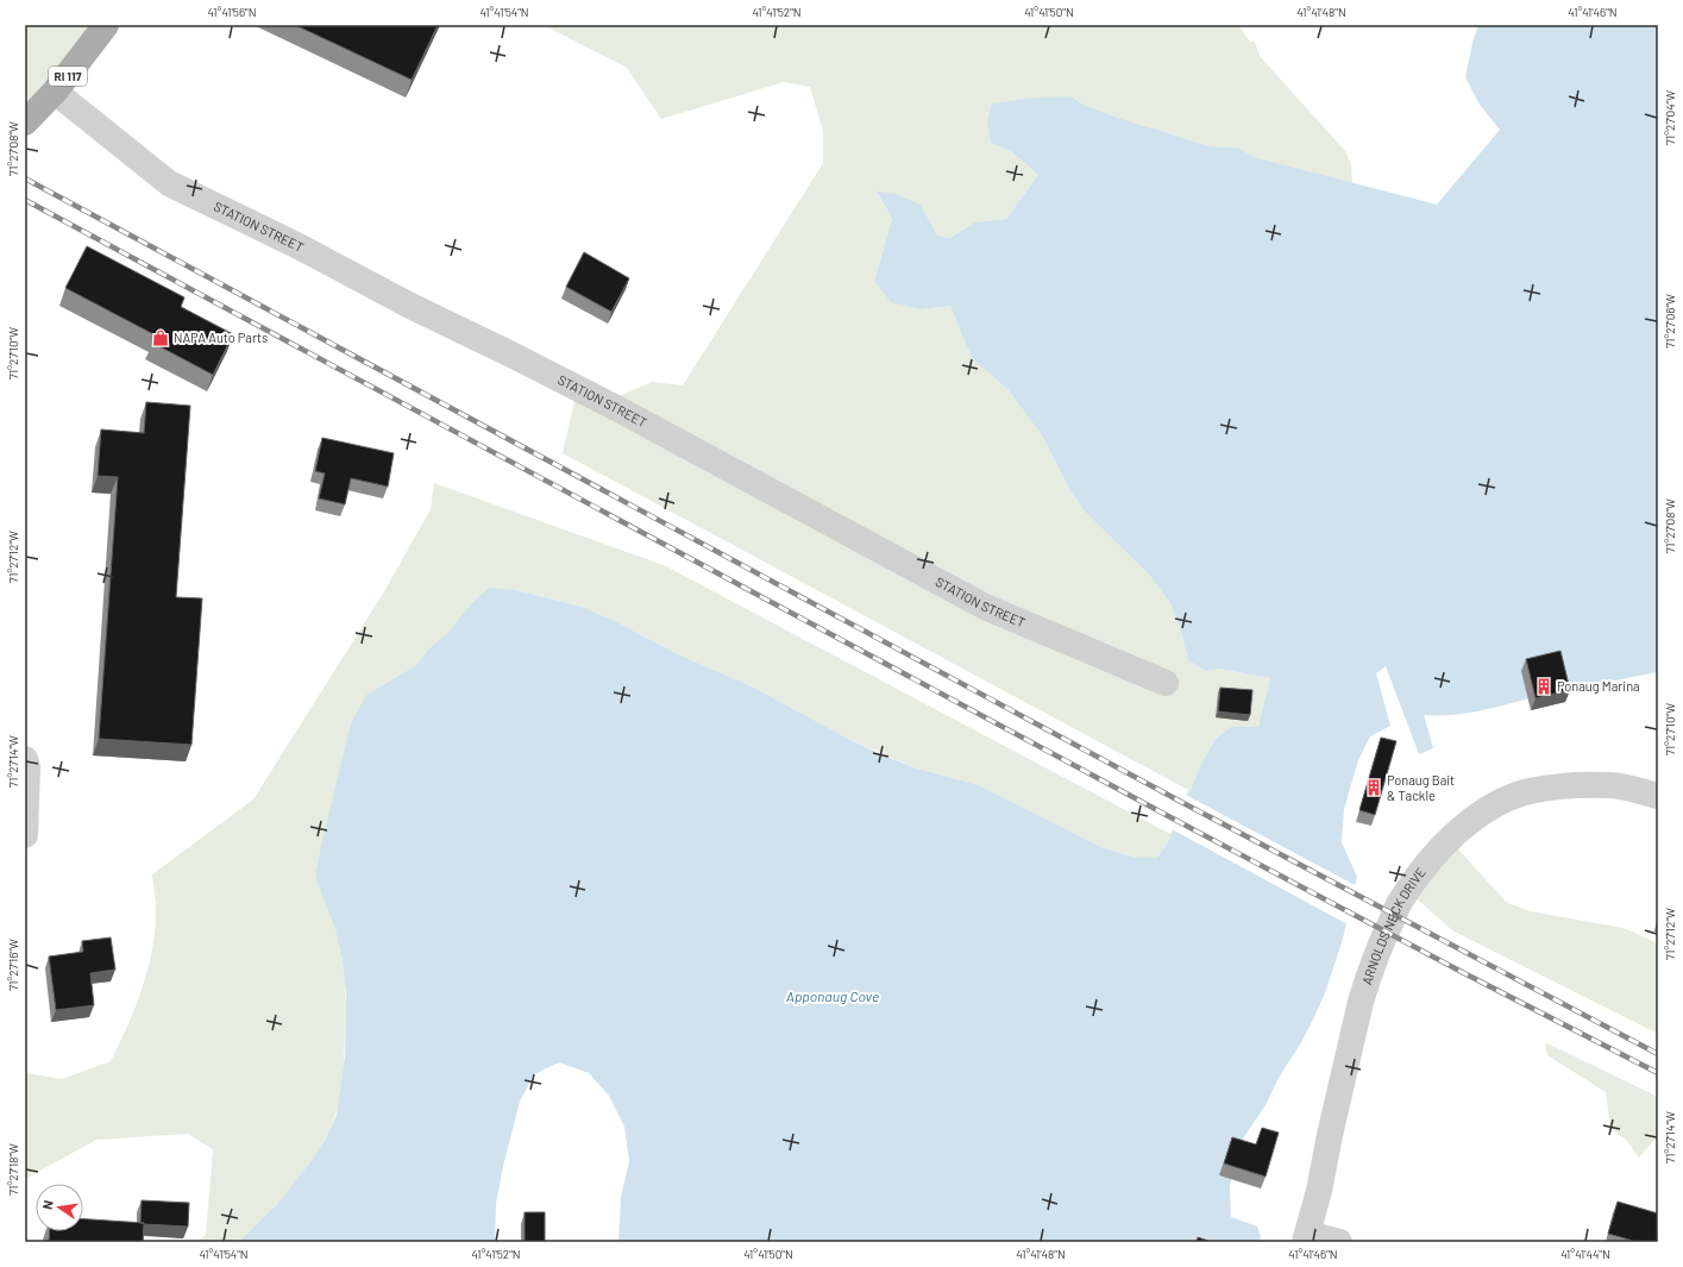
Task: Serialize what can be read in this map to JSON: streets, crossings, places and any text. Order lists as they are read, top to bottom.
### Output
{
  "streets": {
    "main road": ["RI 117"],
    "street": ["STATION STREET", "ARNOLDS NECK DRIVE"]
  },
  "crossings": [
    ["RI 117", "STATION STREET"]
  ],
  "water": ["Apponaug Cove"],
  "places": {
    "shop": ["NAPA Auto Parts"],
    "building": ["Ponaug Marina", "Ponaug Bait & Tackle"]
  },
  "north": "left",
  "coordinates": [
    "41°41'56\"N",
    "41°41'54\"N",
    "41°41'52\"N",
    "41°41'50\"N",
    "41°41'48\"N",
    "41°41'46\"N",
    "71°27'04\"W",
    "71°27'08\"W",
    "71°27'06\"W",
    "71°27'10\"W",
    "71°27'12\"W",
    "71°27'14\"W",
    "71°27'16\"W",
    "71°27'18\"W",
    "41°41'44\"N"
  ]
}
